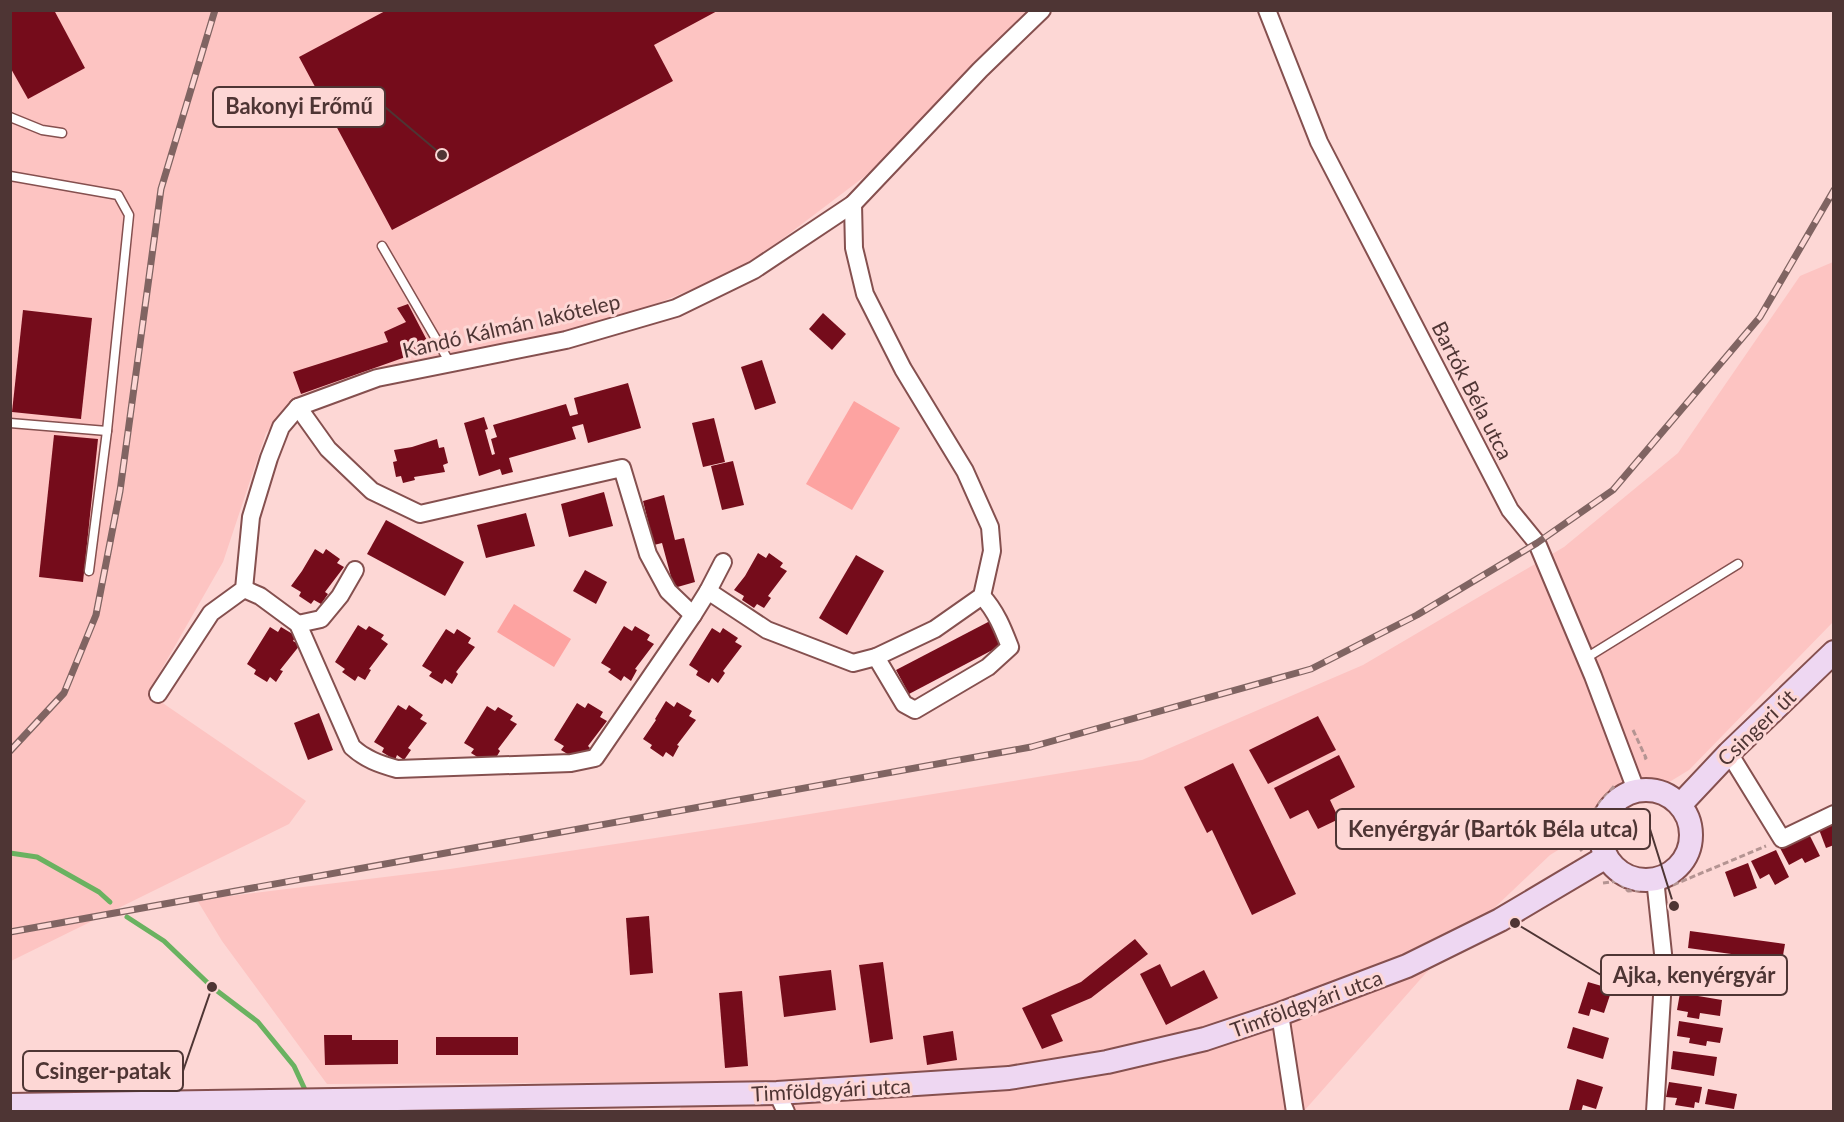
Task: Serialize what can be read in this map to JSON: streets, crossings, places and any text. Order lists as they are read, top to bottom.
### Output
{
  "streets": {
    "main road": ["Csingeri út", "Timföldgyári utca"],
    "street": ["Kandó Kálmán lakótelep", "Bartók Béla utca"]
  },
  "crossings": [
    ["Bartók Béla utca", "Csingeri út"],
    ["Bartók Béla utca", "Timföldgyári utca"],
    ["Csingeri út", "Timföldgyári utca"]
  ],
  "places": [
    "Bakonyi Erőmű",
    "Kenyérgyár (Bartók Béla utca)",
    "Ajka, kenyérgyár",
    "Csinger-patak"
  ]
}
